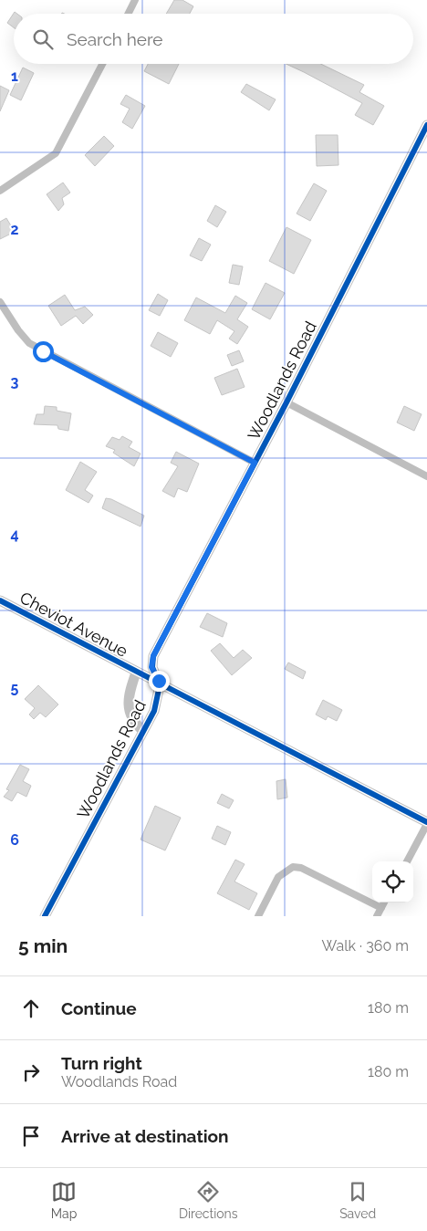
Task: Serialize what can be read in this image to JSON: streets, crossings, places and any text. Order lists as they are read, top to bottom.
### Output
{
  "streets": {
    "street": ["Woodlands Road", "Cheviot Avenue"]
  },
  "crossings": [
    ["Woodlands Road", "Cheviot Avenue"]
  ],
  "page": {
    "search": "Search here",
    "heading": ["5 min", "Walk · 360 m"],
    "list": [
      ["Continue", "180 m"],
      ["Turn right", "Woodlands Road", "180 m"],
      "Arrive at destination"
    ],
    "nav": ["Map", "Directions", "Saved"]
  },
  "grid": {
    "rows": [
      "1",
      "2",
      "3",
      "4",
      "5",
      "6"
    ]
  }
}
